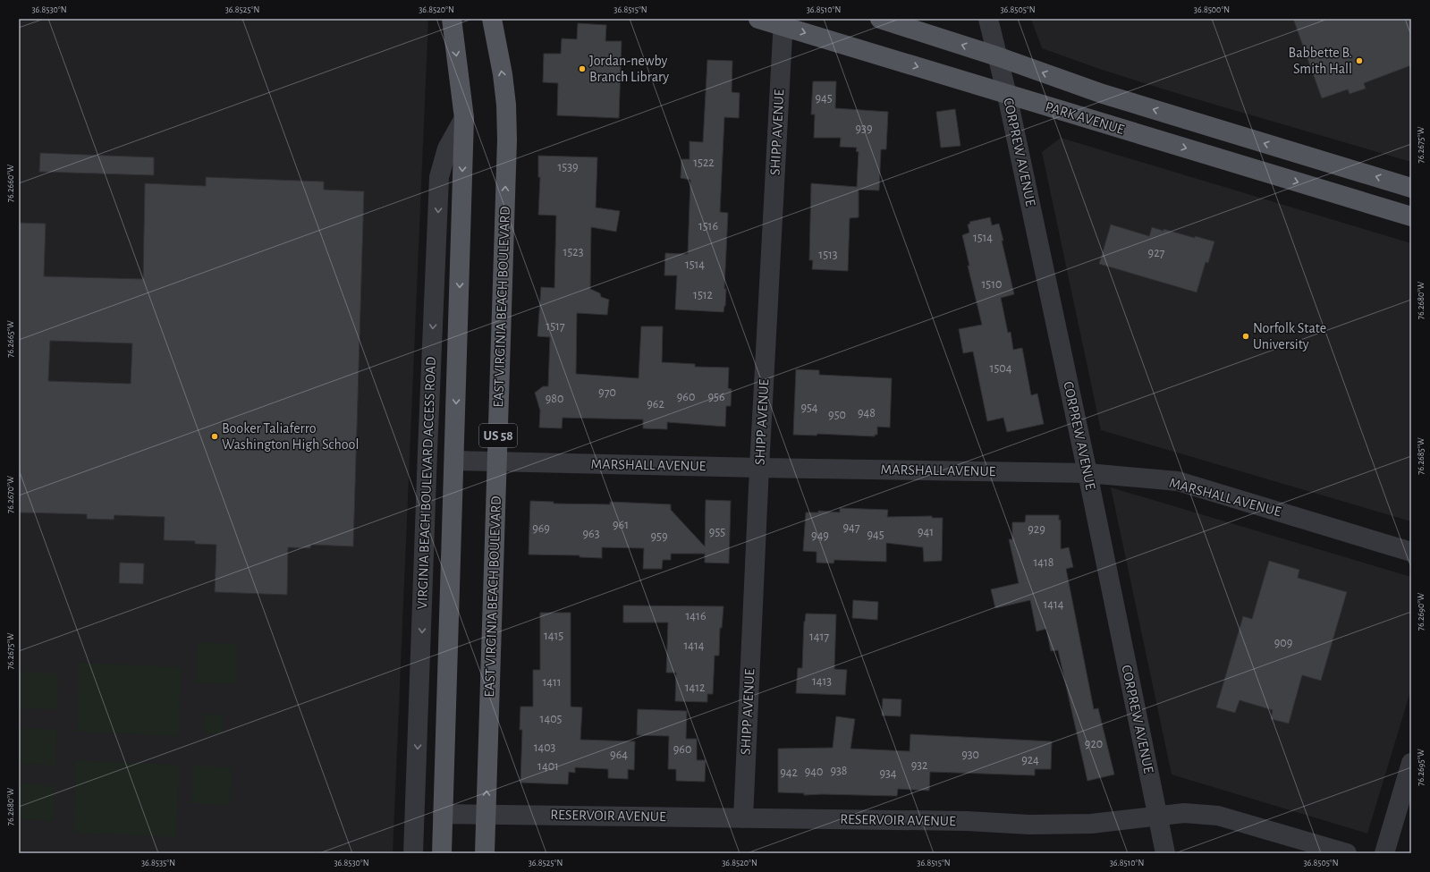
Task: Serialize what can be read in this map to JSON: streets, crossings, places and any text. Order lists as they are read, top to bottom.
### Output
{
  "streets": {
    "main road": ["PARK AVENUE", "EAST VIRGINIA BEACH BOULEVARD", "US 58"],
    "street": [
      "SHIPP AVENUE",
      "CORPREW AVENUE",
      "MARSHALL AVENUE",
      "VIRGINIA BEACH BOULEVARD ACCESS ROAD",
      "RESERVOIR AVENUE"
    ]
  },
  "crossings": [
    ["PARK AVENUE", "SHIPP AVENUE"],
    ["PARK AVENUE", "CORPREW AVENUE"],
    ["SHIPP AVENUE", "MARSHALL AVENUE"],
    ["SHIPP AVENUE", "RESERVOIR AVENUE"],
    ["CORPREW AVENUE", "MARSHALL AVENUE"],
    ["CORPREW AVENUE", "RESERVOIR AVENUE"],
    ["EAST VIRGINIA BEACH BOULEVARD", "MARSHALL AVENUE"],
    ["EAST VIRGINIA BEACH BOULEVARD", "RESERVOIR AVENUE"]
  ],
  "one_way": ["VIRGINIA BEACH BOULEVARD ACCESS ROAD"],
  "places": [
    "Babbette B. Smith Hall",
    "Jordan-newby Branch Library",
    "Norfolk State University",
    "Booker Taliaferro Washington High School"
  ],
  "house_numbers": [
    "945",
    "939",
    "1522",
    "1539",
    "1516",
    "1514",
    "1523",
    "927",
    "1513",
    "1514",
    "1510",
    "1512",
    "1517",
    "1504",
    "970",
    "960",
    "956",
    "980",
    "962",
    "954",
    "948",
    "950",
    "961",
    "947",
    "969",
    "929",
    "955",
    "941",
    "963",
    "945",
    "949",
    "959",
    "1418",
    "1414",
    "1416",
    "1415",
    "1417",
    "909",
    "1414",
    "1413",
    "1411",
    "1412",
    "1405",
    "920",
    "1403",
    "960",
    "964",
    "930",
    "924",
    "932",
    "1401",
    "938",
    "940",
    "942",
    "934"
  ],
  "coordinates": [
    "36.8530°N",
    "36.8525°N",
    "36.8520°N",
    "36.8515°N",
    "36.8510°N",
    "36.8505°N",
    "36.8500°N",
    "76.2675°W",
    "76.2660°W",
    "76.2680°W",
    "76.2665°W",
    "76.2685°W",
    "76.2670°W",
    "76.2690°W",
    "76.2695°W",
    "36.8535°N"
  ]
}
